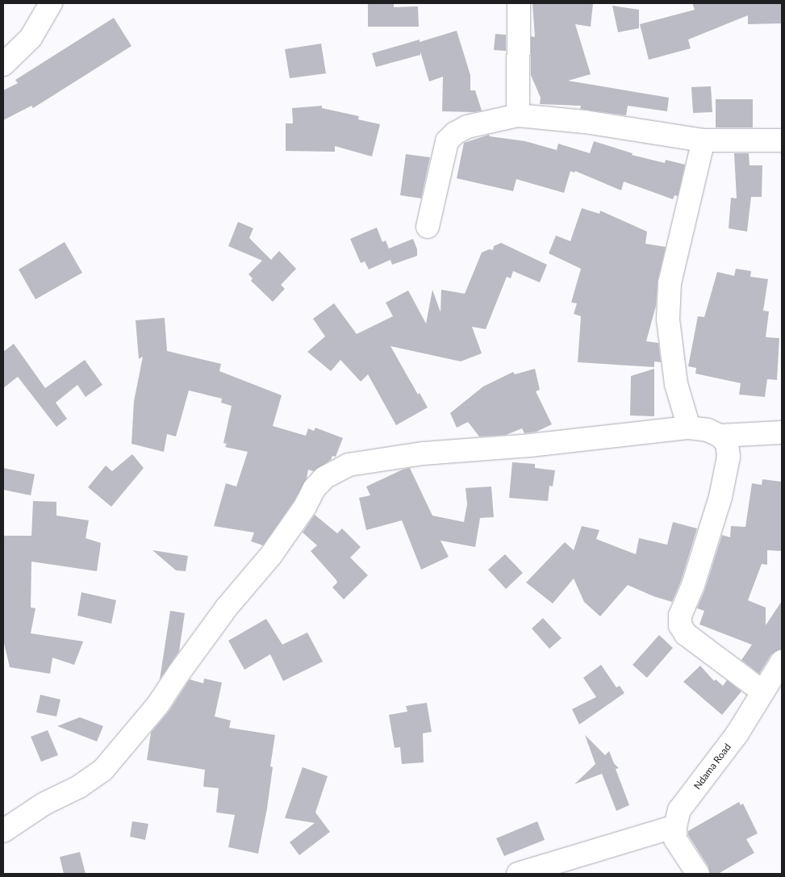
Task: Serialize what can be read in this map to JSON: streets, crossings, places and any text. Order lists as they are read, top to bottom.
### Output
{
  "streets": {
    "street": ["Ndama Road"]
  }
}
